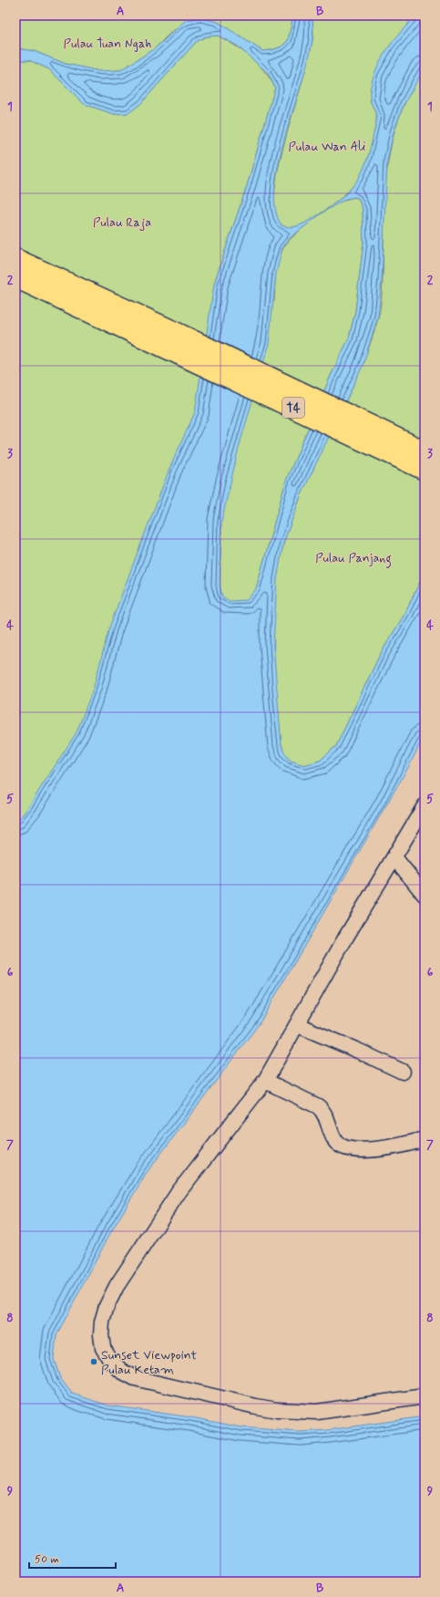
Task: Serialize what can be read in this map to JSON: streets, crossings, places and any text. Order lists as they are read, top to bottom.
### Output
{
  "streets": {
    "highway": ["T4"]
  },
  "parks": [
    "Pulau Tuan Ngah",
    "Pulau Wan Ali",
    "Pulau Raja",
    "Pulau Panjang"
  ],
  "places": ["Sunset Viewpoint Pulau Ketam"],
  "scale_bar": "50 m",
  "grid": {
    "columns": ["A", "B"],
    "rows": [
      "1",
      "2",
      "3",
      "4",
      "5",
      "6",
      "7",
      "8",
      "9"
    ]
  }
}
